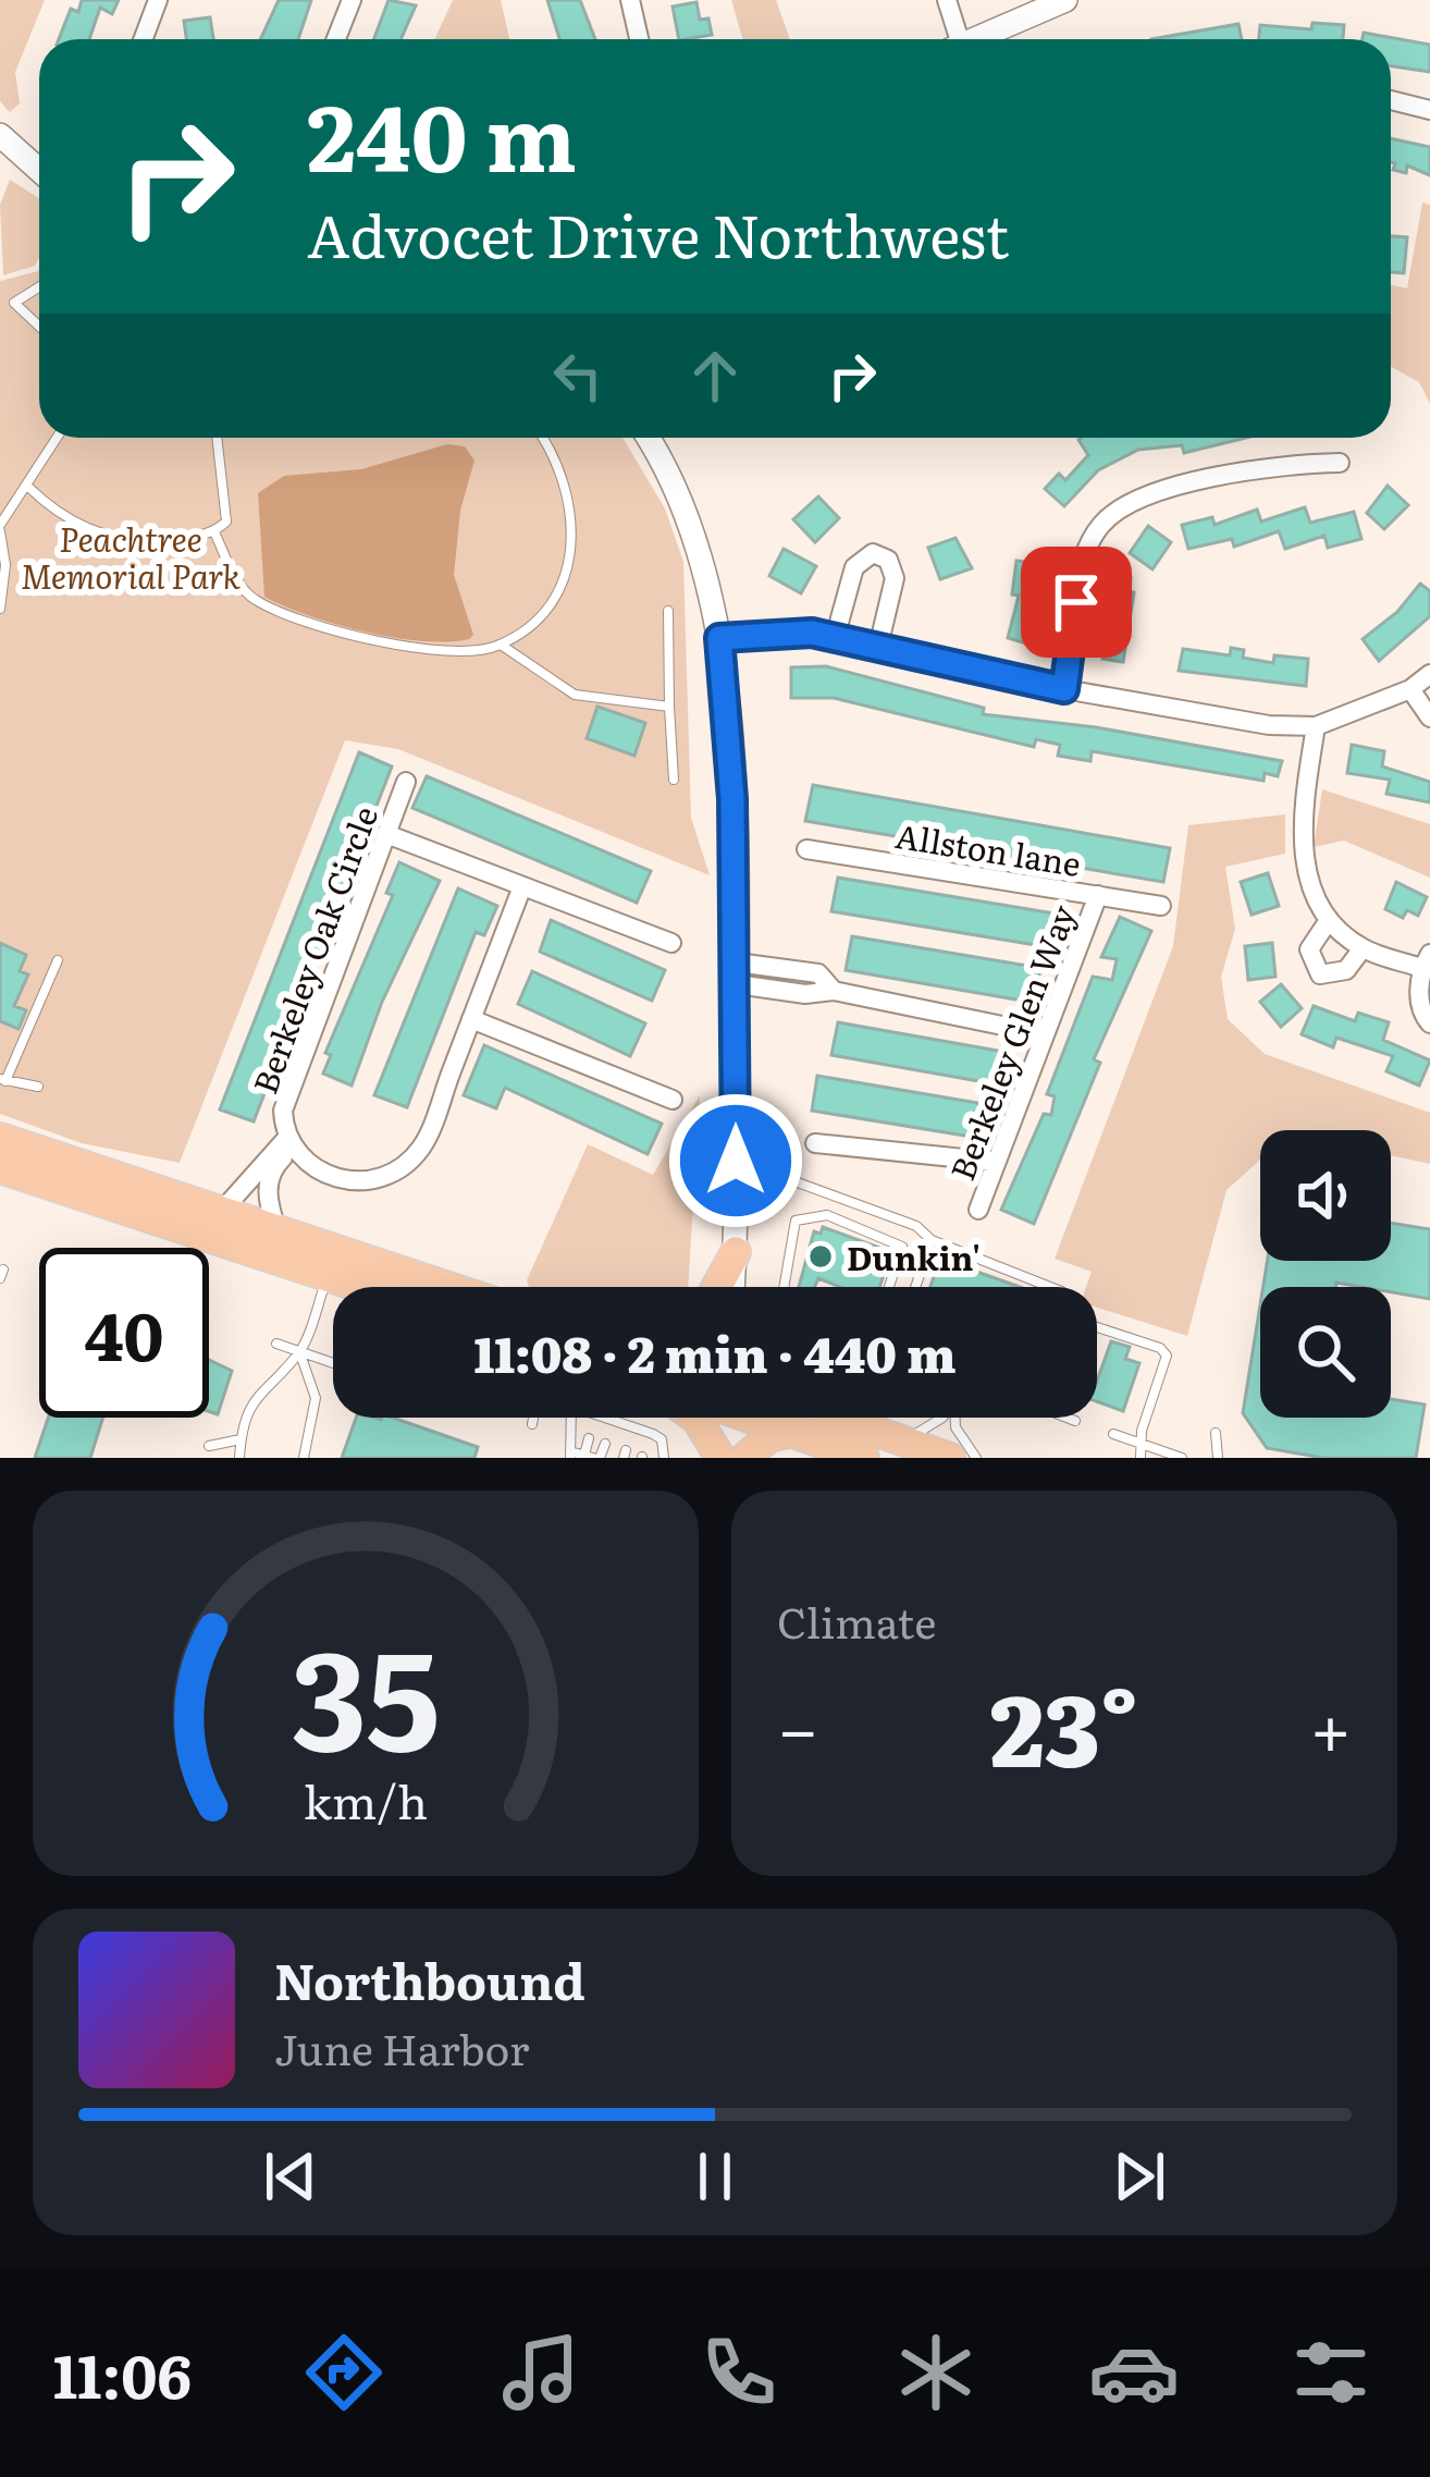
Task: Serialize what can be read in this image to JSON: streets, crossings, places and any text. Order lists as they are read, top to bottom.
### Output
{
  "streets": {
    "street": ["Allston lane", "Berkeley Oak Circle", "Berkeley Glen Way"]
  },
  "crossings": [
    ["Allston lane", "Berkeley Glen Way"]
  ],
  "parks": ["Peachtree Memorial Park"],
  "places": ["Dunkin'"],
  "page": {
    "turn": ["240 m", "Advocet Drive Northwest"],
    "limit": "40",
    "trip": "11:08 · 2 min · 440 m",
    "tile": "Climate",
    "heat": ["−", "23°", "+"],
    "song": ["Northbound", "June Harbor"],
    "tabs": "11:06",
    "gauge": ["35", "km/h"]
  }
}
